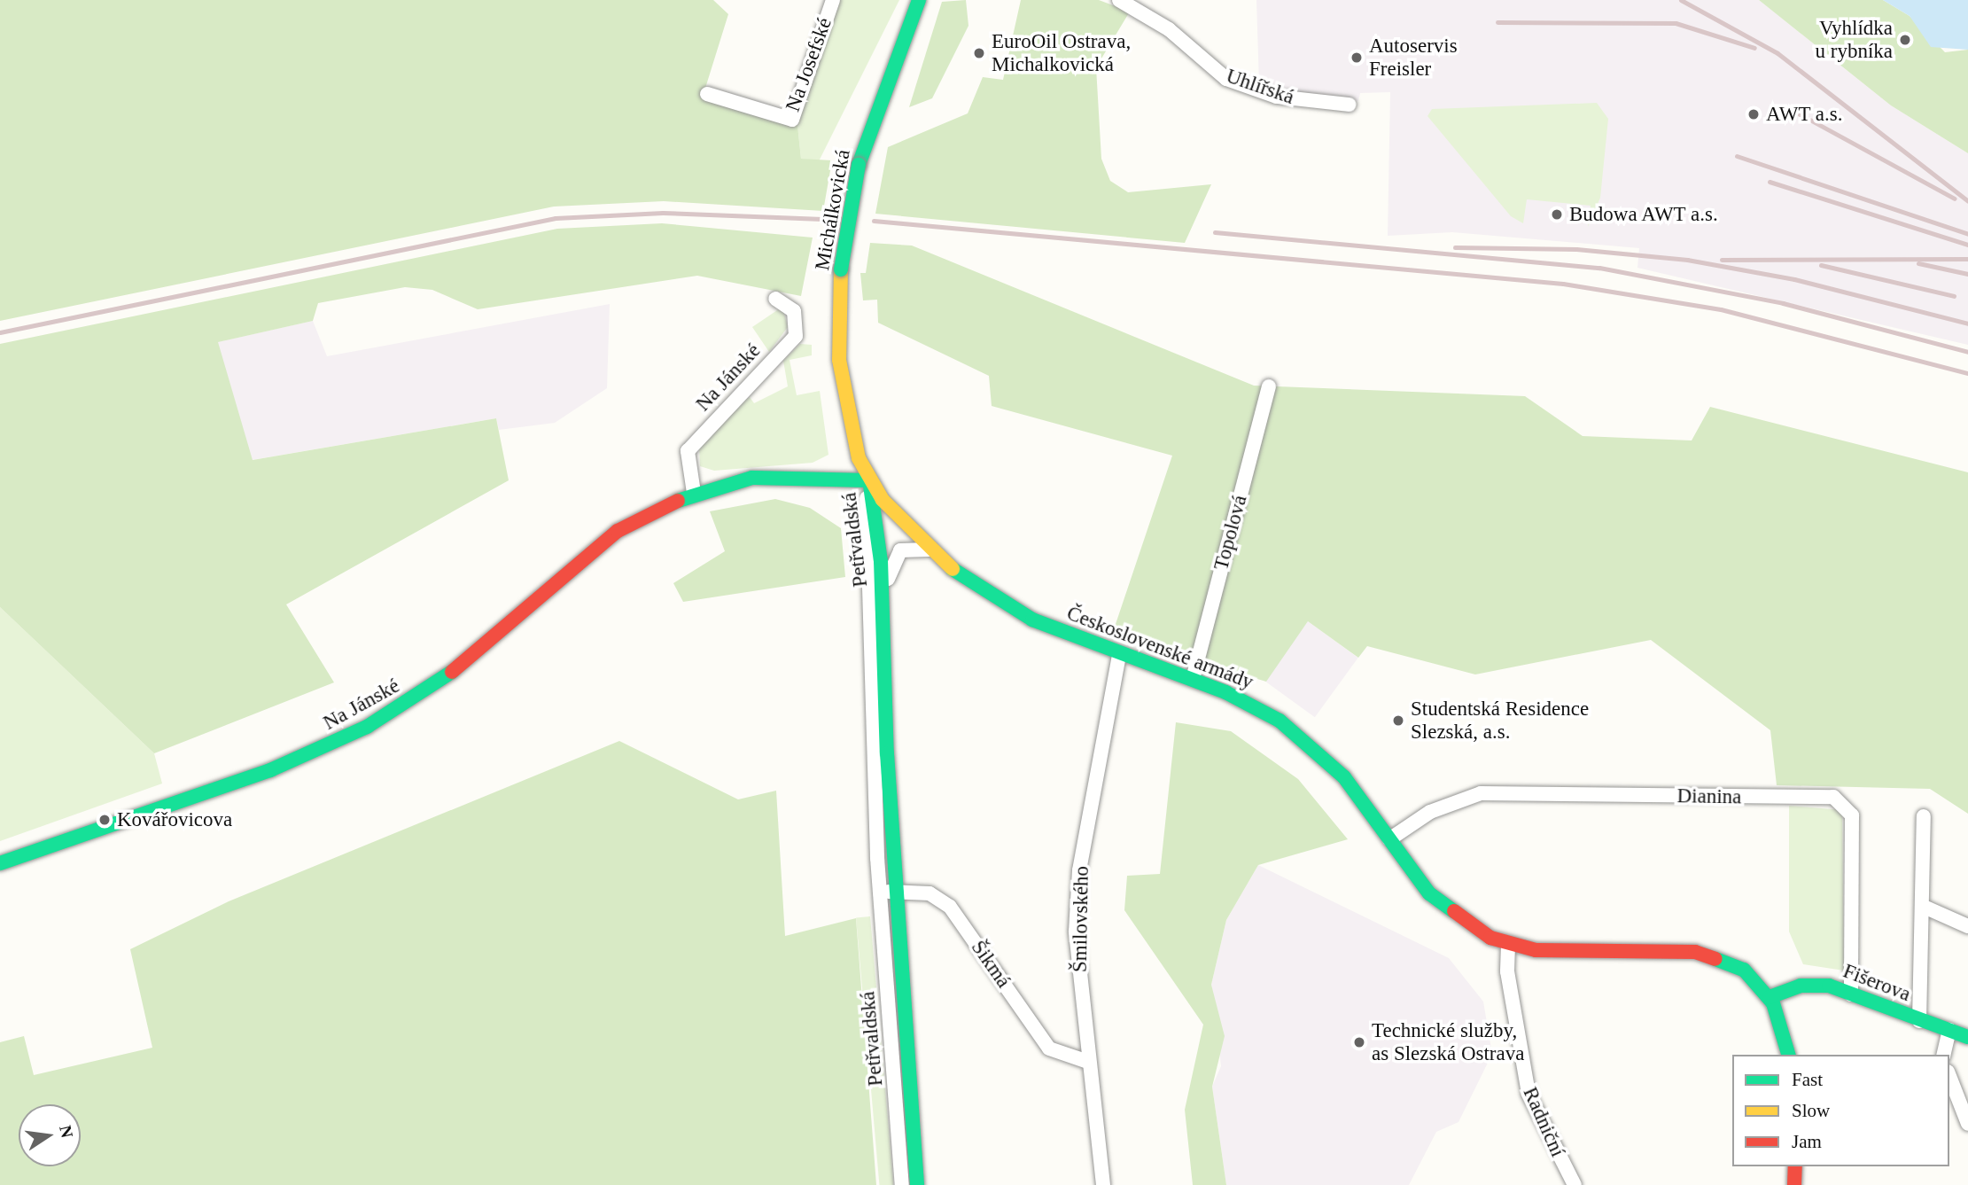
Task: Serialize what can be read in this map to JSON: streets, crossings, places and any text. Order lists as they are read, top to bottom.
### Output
{
  "streets": {
    "street": [
      "Na Josefské",
      "Uhlířská",
      "Michálkovická",
      "Na Jánské",
      "Topolová",
      "Petřvaldská",
      "Československé armády",
      "Dianina",
      "Šmilovského",
      "Šikmá",
      "Fišerova",
      "Radniční"
    ]
  },
  "crossings": [
    ["Michálkovická", "Československé armády"],
    ["Na Jánské", "Petřvaldská"],
    ["Na Jánské", "Československé armády"],
    ["Topolová", "Československé armády"],
    ["Petřvaldská", "Československé armády"],
    ["Petřvaldská", "Šikmá"],
    ["Československé armády", "Dianina"],
    ["Československé armády", "Šmilovského"],
    ["Československé armády", "Fišerova"],
    ["Československé armády", "Radniční"],
    ["Dianina", "Fišerova"],
    ["Šmilovského", "Šikmá"]
  ],
  "places": [
    "Vyhlídka u rybníka",
    "EuroOil Ostrava, Michalkovická",
    "Autoservis Freisler",
    "AWT a.s.",
    "Budowa AWT a.s.",
    "Studentská Residence Slezská, a.s.",
    "Kovářovicova",
    "Technické služby, as Slezská Ostrava"
  ],
  "legend": ["Fast", "Slow", "Jam"],
  "north": "right"
}
